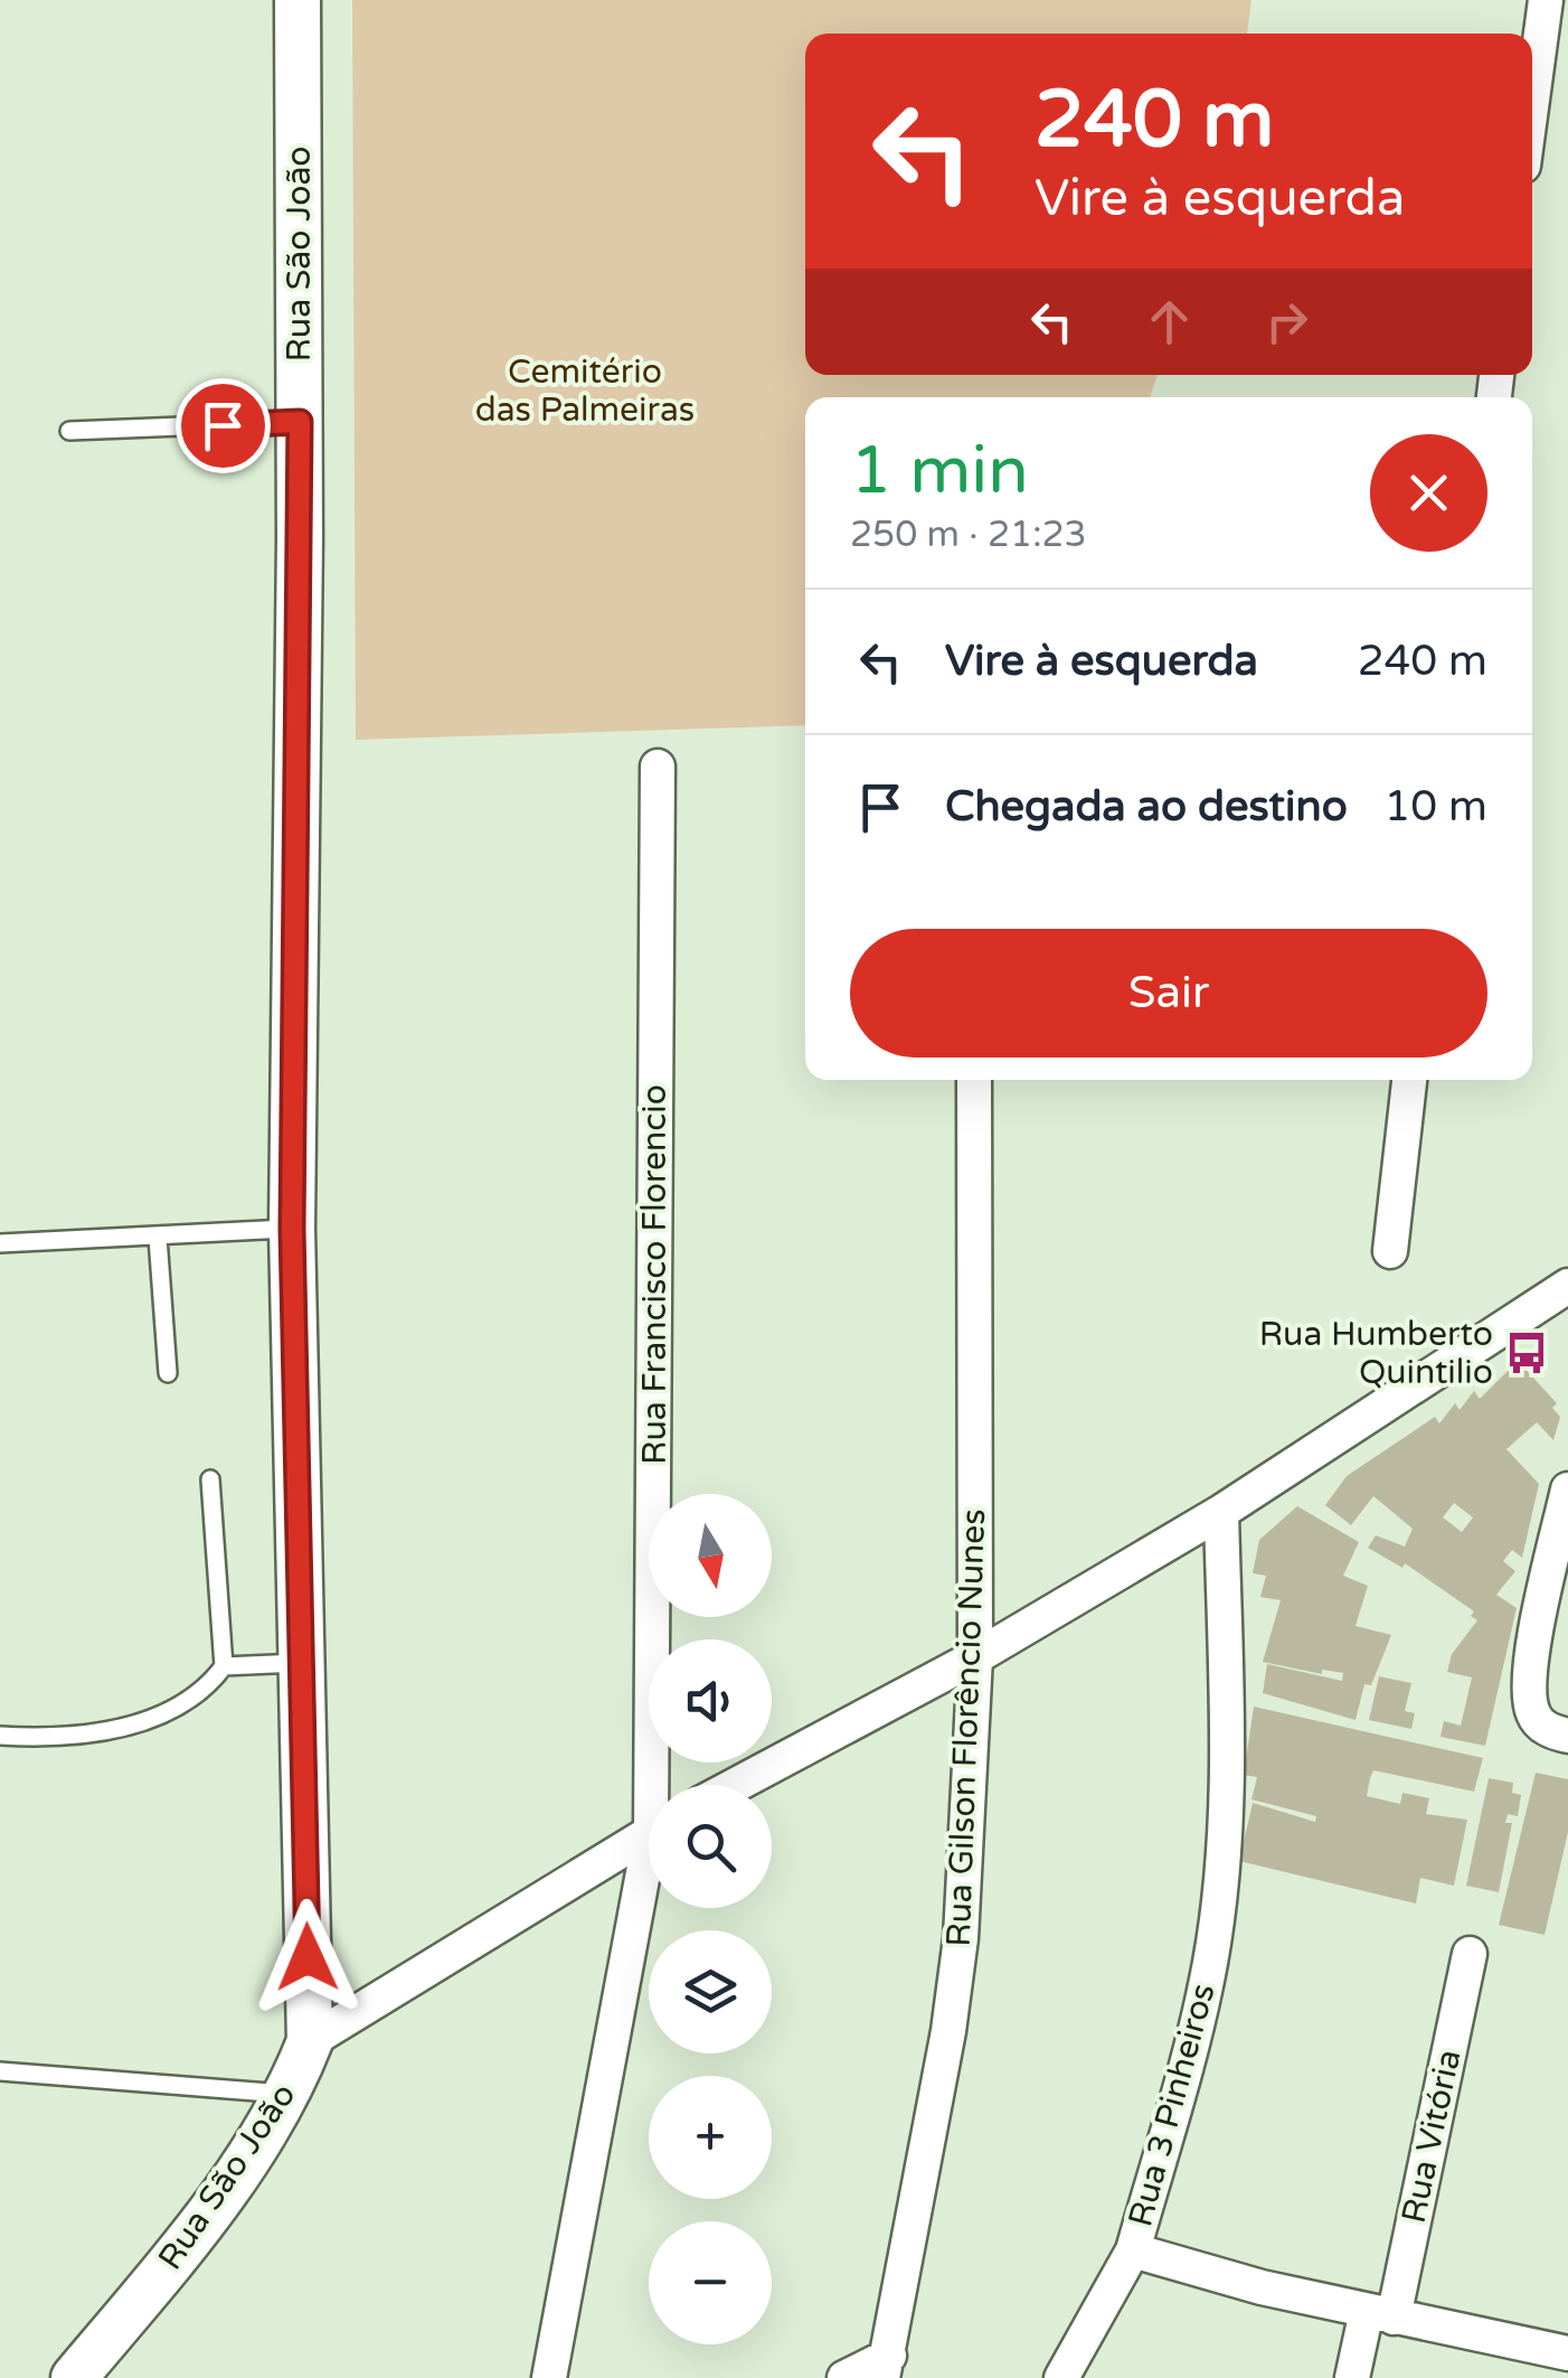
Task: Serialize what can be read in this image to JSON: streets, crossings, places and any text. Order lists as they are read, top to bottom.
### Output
{
  "streets": {
    "street": [
      "Rua São João",
      "Rua Francisco Florencio",
      "Rua Gilson Florêncio Nunes",
      "Rua 3 Pinheiros",
      "Rua Vitória"
    ]
  },
  "crossings": [
    ["Rua 3 Pinheiros", "Rua Vitória"]
  ],
  "parks": ["Cemitério das Palmeiras"],
  "places": {
    "bus stop": ["Rua Humberto Quintilio"]
  },
  "north": "bottom",
  "page": {
    "turn": ["240 m", "Vire à esquerda"],
    "heading": ["1 min", "250 m · 21:23"],
    "list": [
      {
        "name": "Vire à esquerda",
        "value": "240 m"
      },
      {
        "name": "Chegada ao destino",
        "value": "10 m"
      }
    ],
    "buttons": "Sair",
    "map_buttons": ["+", "−"]
  }
}
